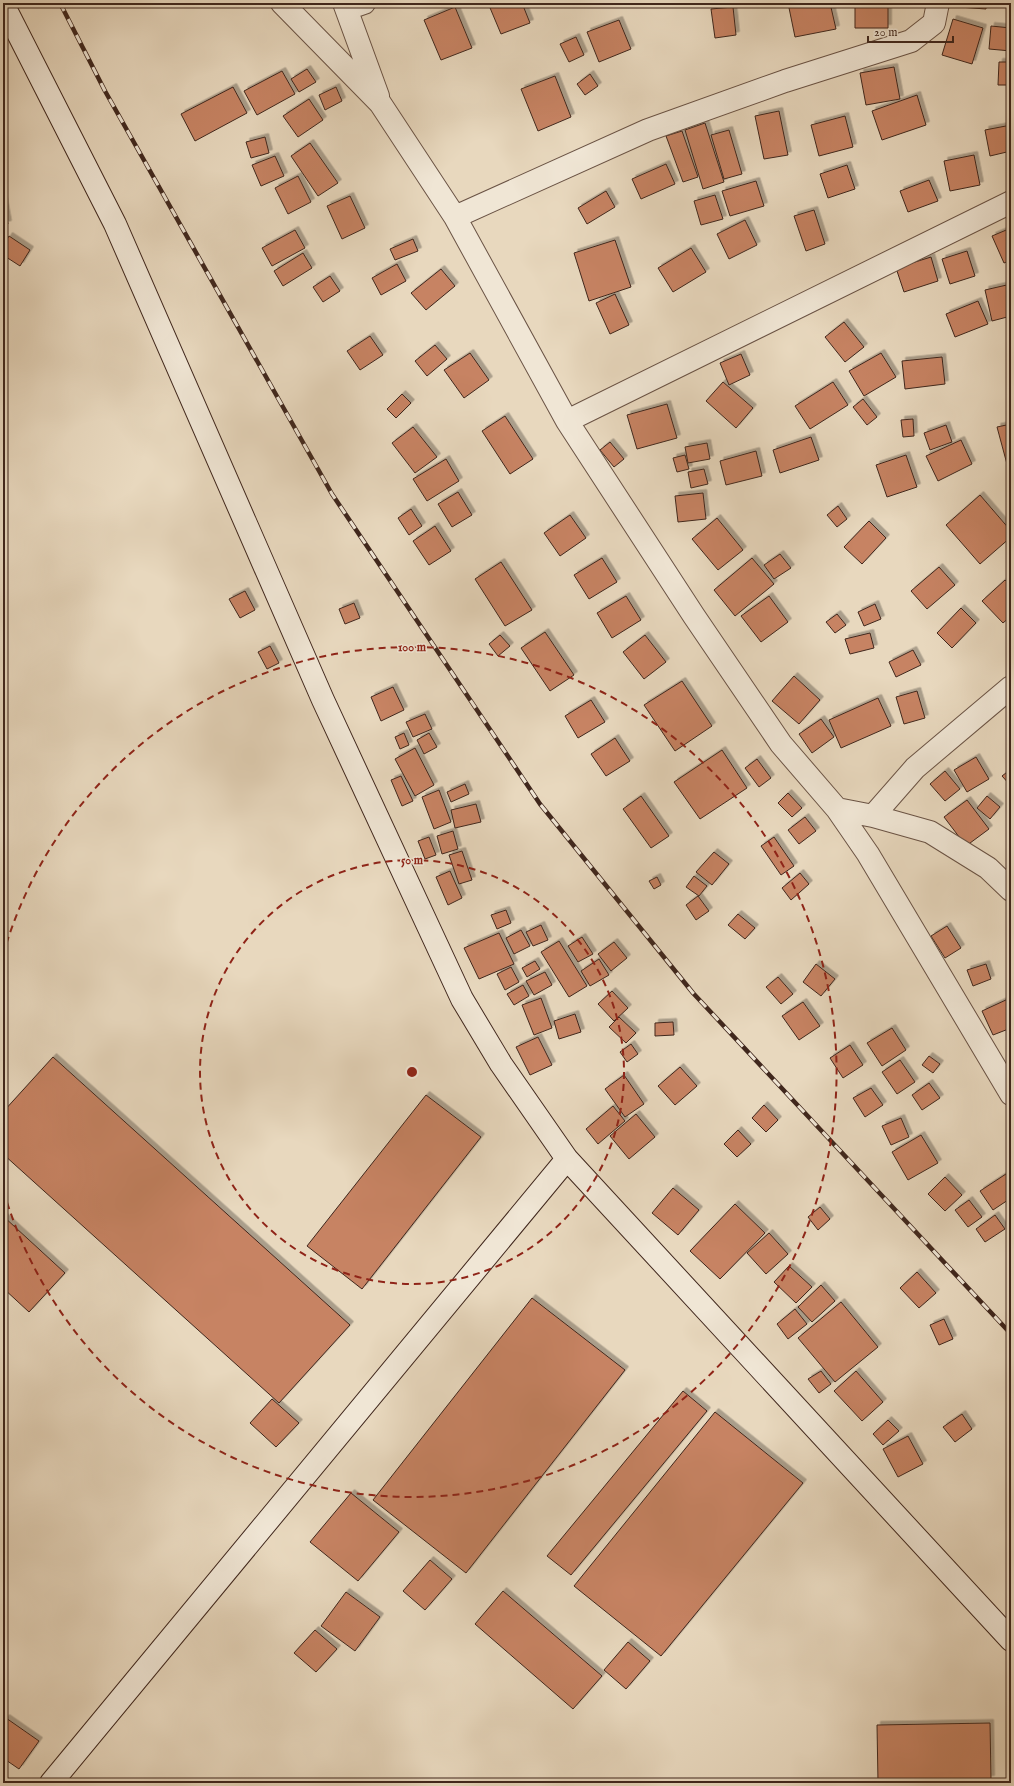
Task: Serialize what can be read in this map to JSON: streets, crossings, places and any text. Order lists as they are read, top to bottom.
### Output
{
  "scale_bar": "20 m",
  "rings": ["100 m", "50 m"]
}
